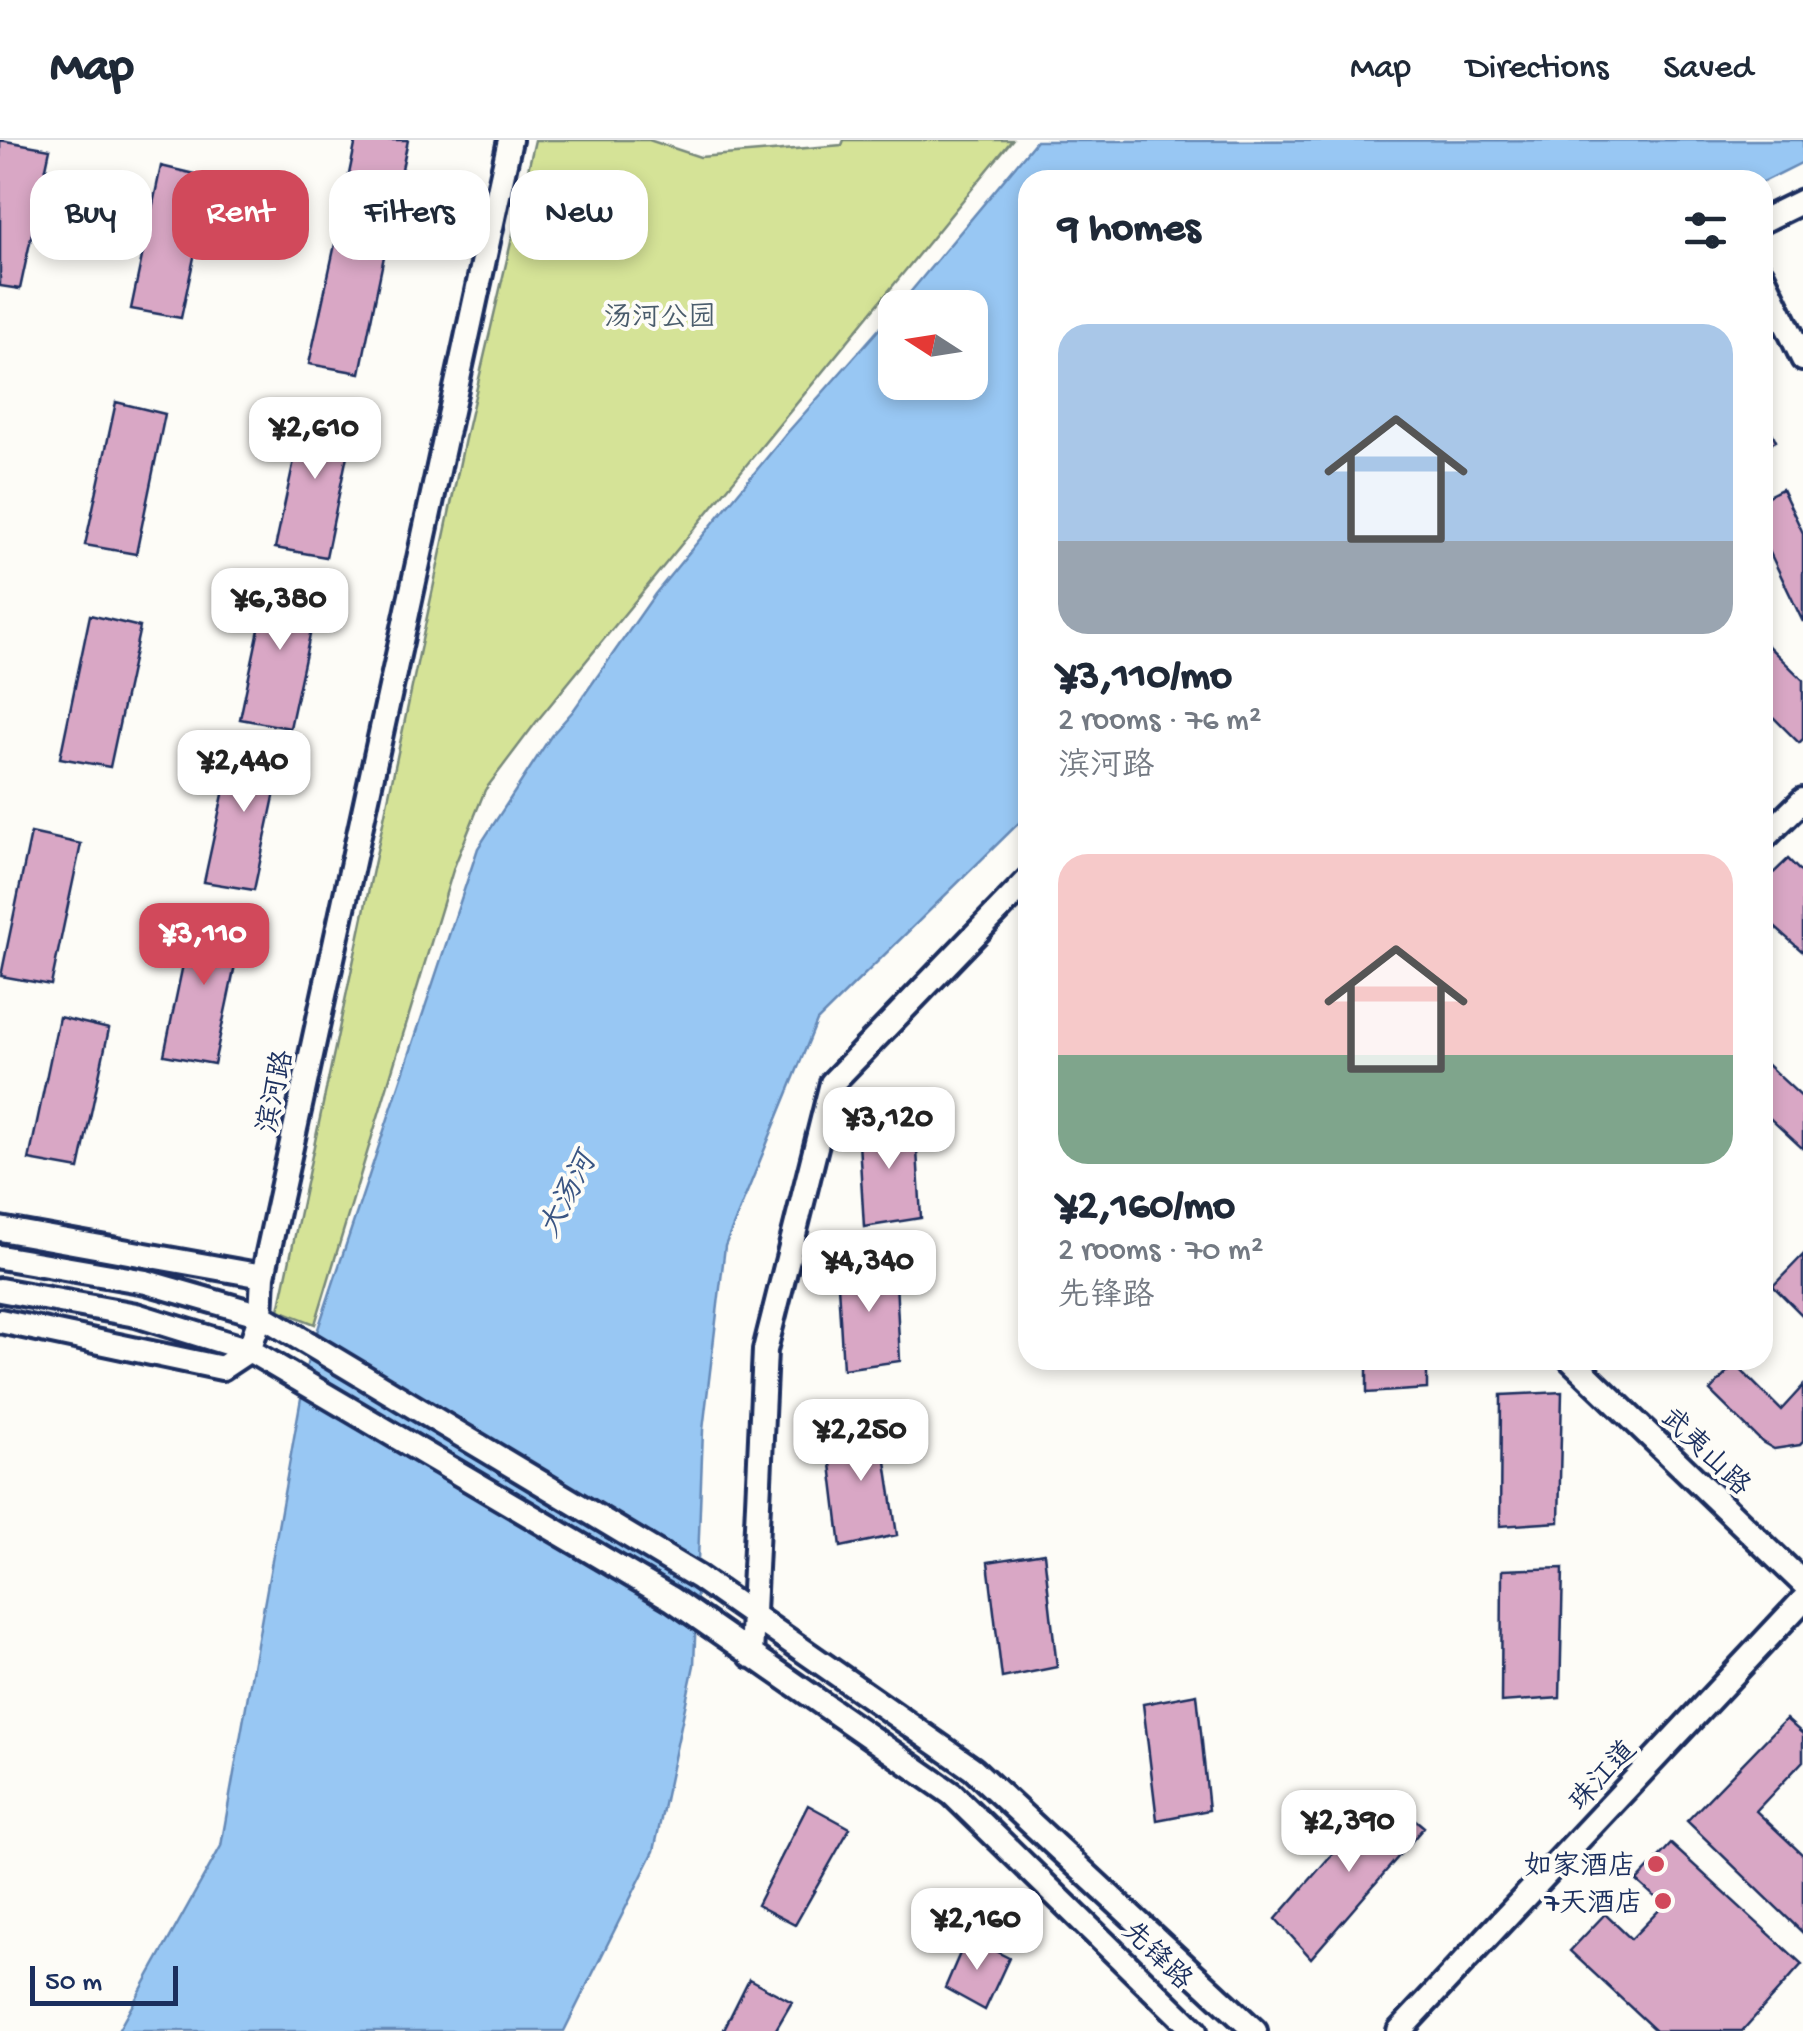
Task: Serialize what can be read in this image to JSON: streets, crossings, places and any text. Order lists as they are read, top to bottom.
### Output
{
  "streets": {
    "street": [
      "滨河路",
      "武夷山路",
      "珠江道",
      "先锋路"
    ]
  },
  "crossings": [
    ["滨河路", "先锋路"]
  ],
  "water": ["大汤河"],
  "parks": ["汤河公园"],
  "places": ["如家酒店", "7天酒店"],
  "scale_bar": "50 m",
  "north": "left",
  "page": {
    "header": "Map",
    "nav": ["Map", "Directions", "Saved"],
    "chip": [
      "Buy",
      "Rent",
      "Filters",
      "New"
    ],
    "heading": "9 homes",
    "list": [
      {
        "name": "¥3,110/mo",
        "note": "2 rooms · 76 m² · 滨河路"
      },
      {
        "name": "¥2,160/mo",
        "note": "2 rooms · 70 m² · 先锋路"
      }
    ],
    "price": [
      "¥2,610",
      "¥6,380",
      "¥2,440",
      "¥3,110",
      "¥3,120",
      "¥4,340",
      "¥2,250",
      "¥2,390",
      "¥2,160"
    ],
    "scale": "50 m"
  }
}
